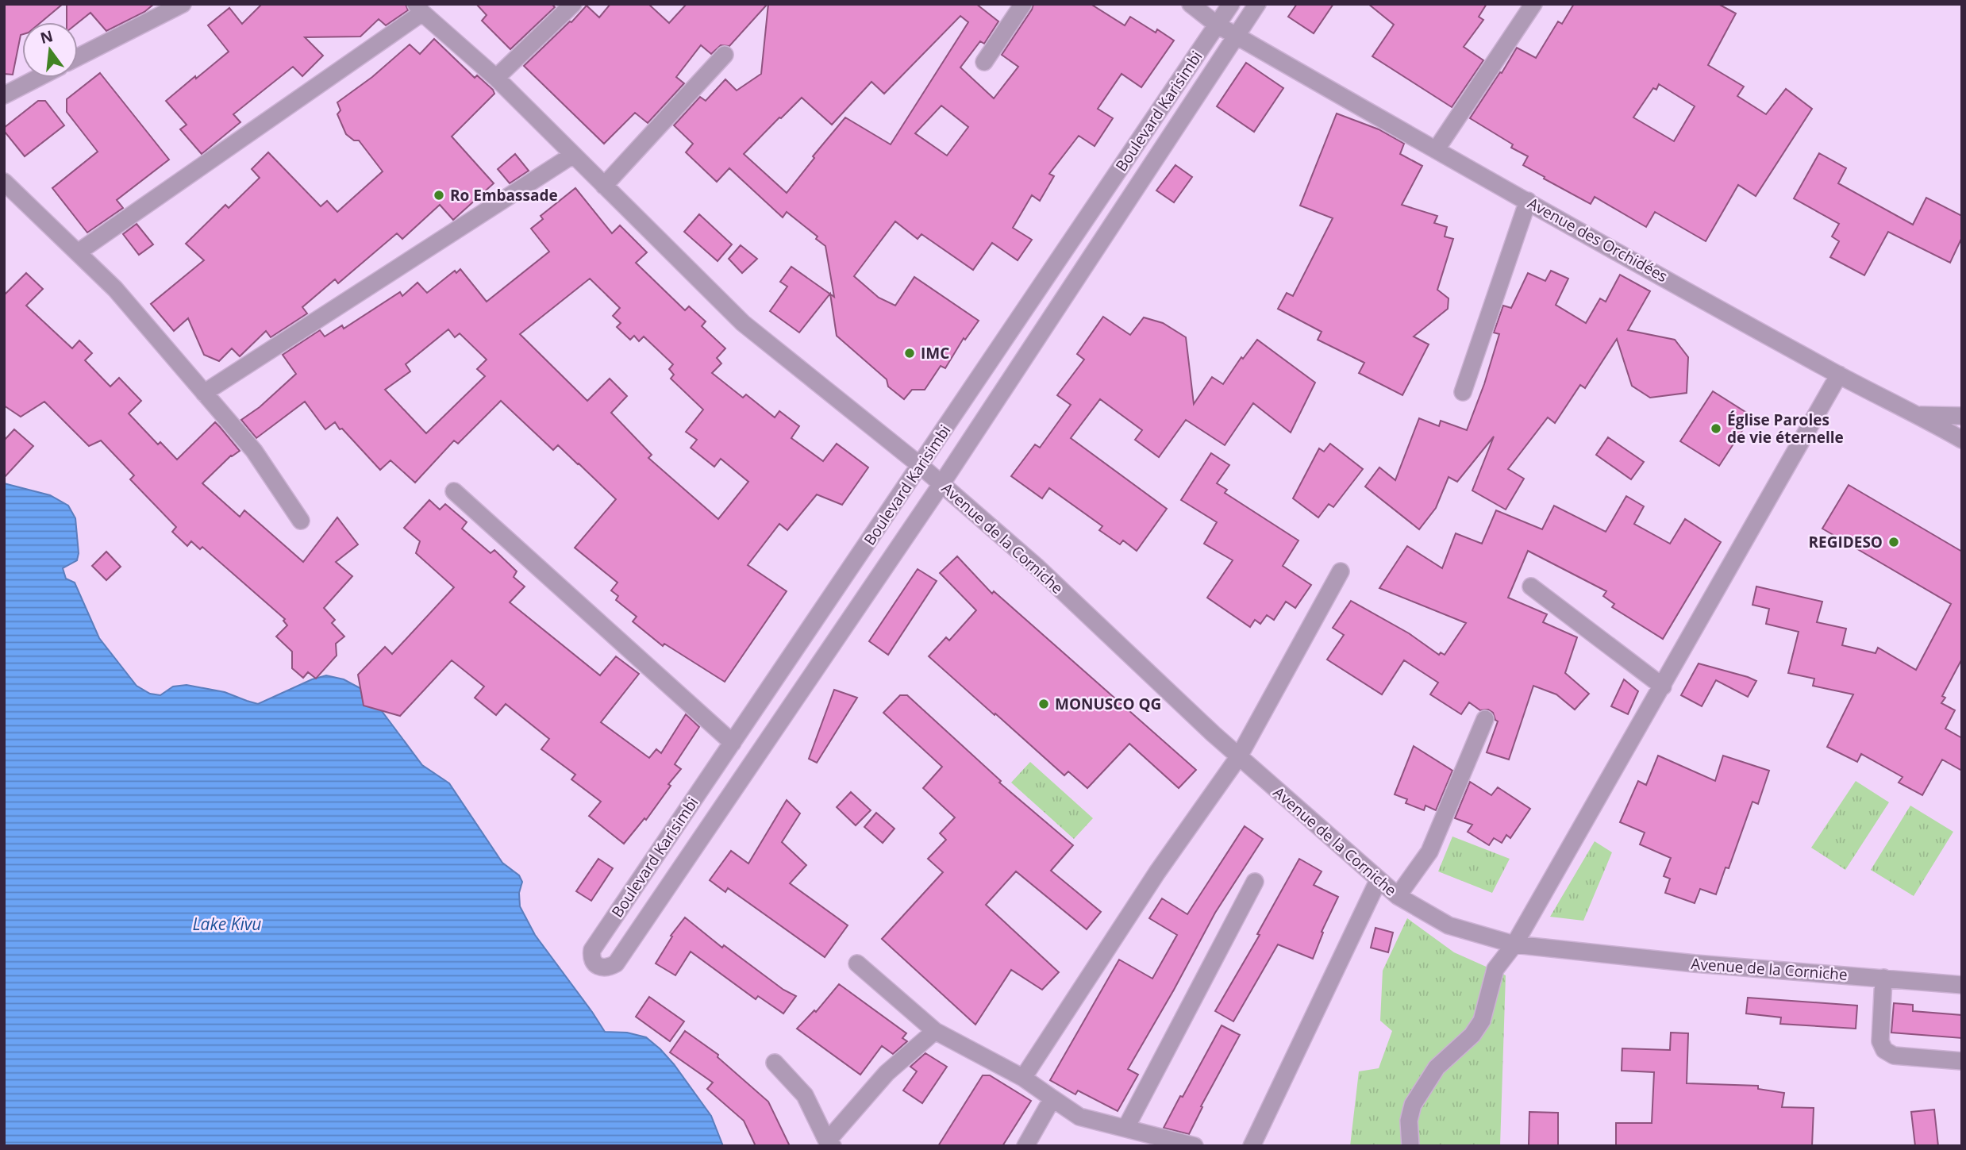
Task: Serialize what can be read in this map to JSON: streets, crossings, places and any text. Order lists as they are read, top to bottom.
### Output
{
  "streets": {
    "street": ["Boulevard Karisimbi", "Avenue des Orchidées", "Avenue de la Corniche"]
  },
  "crossings": [
    ["Boulevard Karisimbi", "Avenue des Orchidées"],
    ["Boulevard Karisimbi", "Avenue de la Corniche"]
  ],
  "water": ["Lake Kivu"],
  "places": [
    "Ro Embassade",
    "IMC",
    "Église Paroles de vie éternelle",
    "REGIDESO",
    "MONUSCO QG"
  ],
  "north": "top"
}
